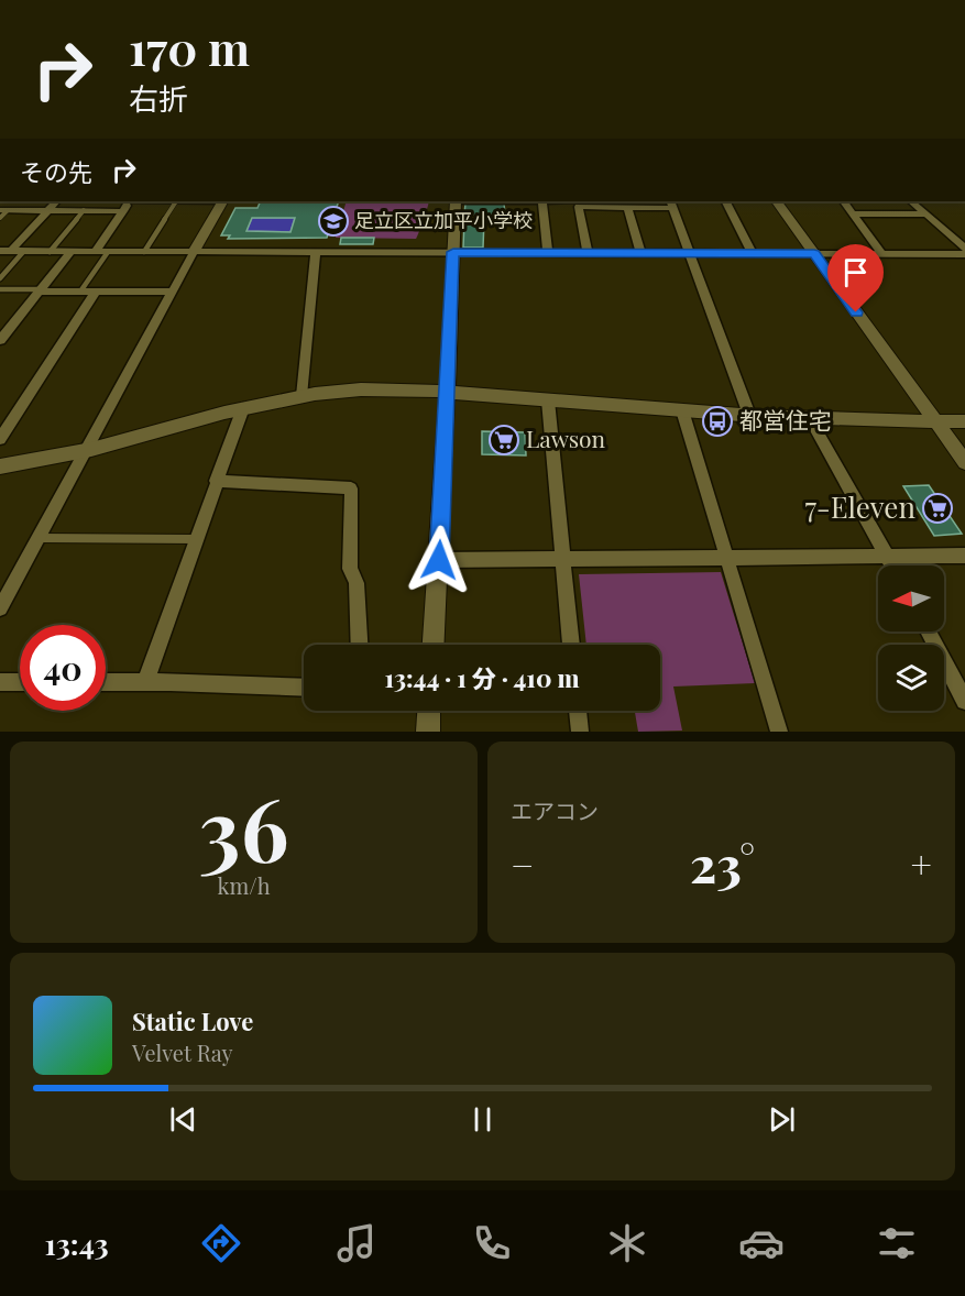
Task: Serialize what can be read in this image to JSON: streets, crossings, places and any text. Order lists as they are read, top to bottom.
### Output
{
  "places": {
    "school or university": ["足立区立加平小学校"],
    "bus stop": ["都営住宅"],
    "supermarket": ["Lawson", "7-Eleven"]
  },
  "north": "left",
  "page": {
    "turn": ["170 m", "右折"],
    "then": "その先",
    "limit": "40",
    "trip": "13:44 · 1 分 · 410 m",
    "tile": [
      ["36", "km/h"],
      "エアコン"
    ],
    "heat": ["−", "23°", "+"],
    "song": ["Static Love", "Velvet Ray"],
    "tabs": "13:43"
  }
}
